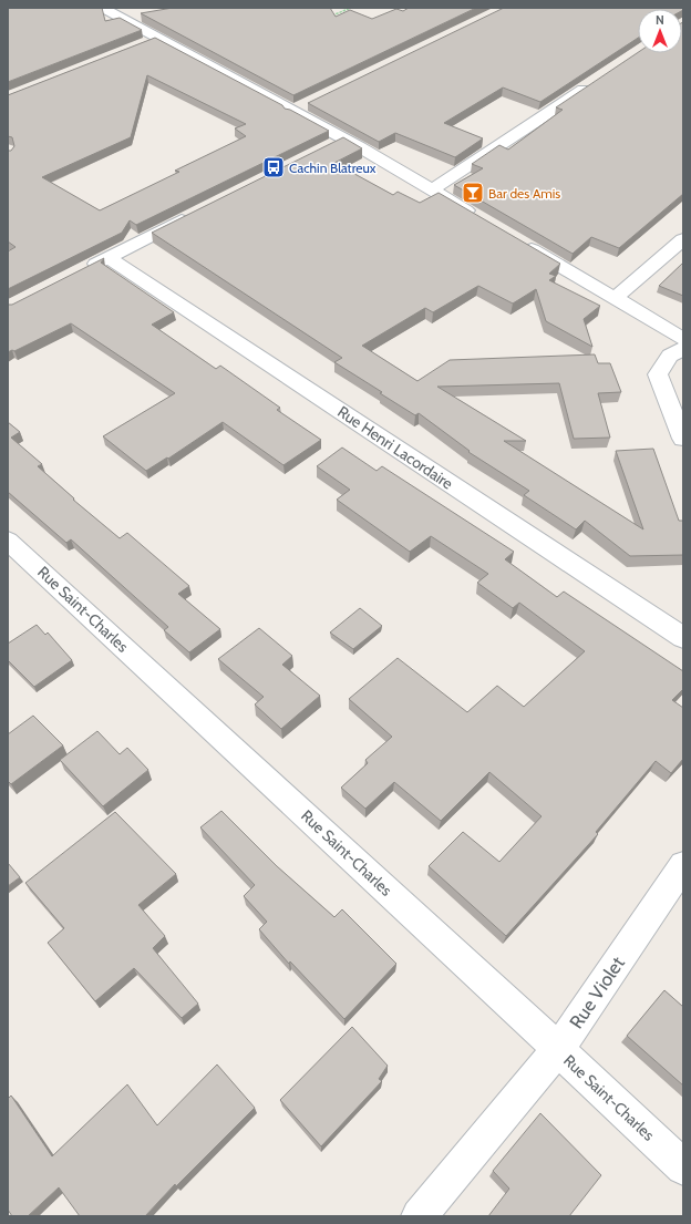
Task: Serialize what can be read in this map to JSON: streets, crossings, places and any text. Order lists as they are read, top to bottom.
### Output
{
  "streets": {
    "street": ["Rue Henri Lacordaire", "Rue Saint-Charles", "Rue Violet"]
  },
  "crossings": [
    ["Rue Saint-Charles", "Rue Violet"]
  ],
  "places": {
    "bus stop": ["Cachin Blatreux"],
    "bar": ["Bar des Amis"]
  },
  "north": "top"
}
